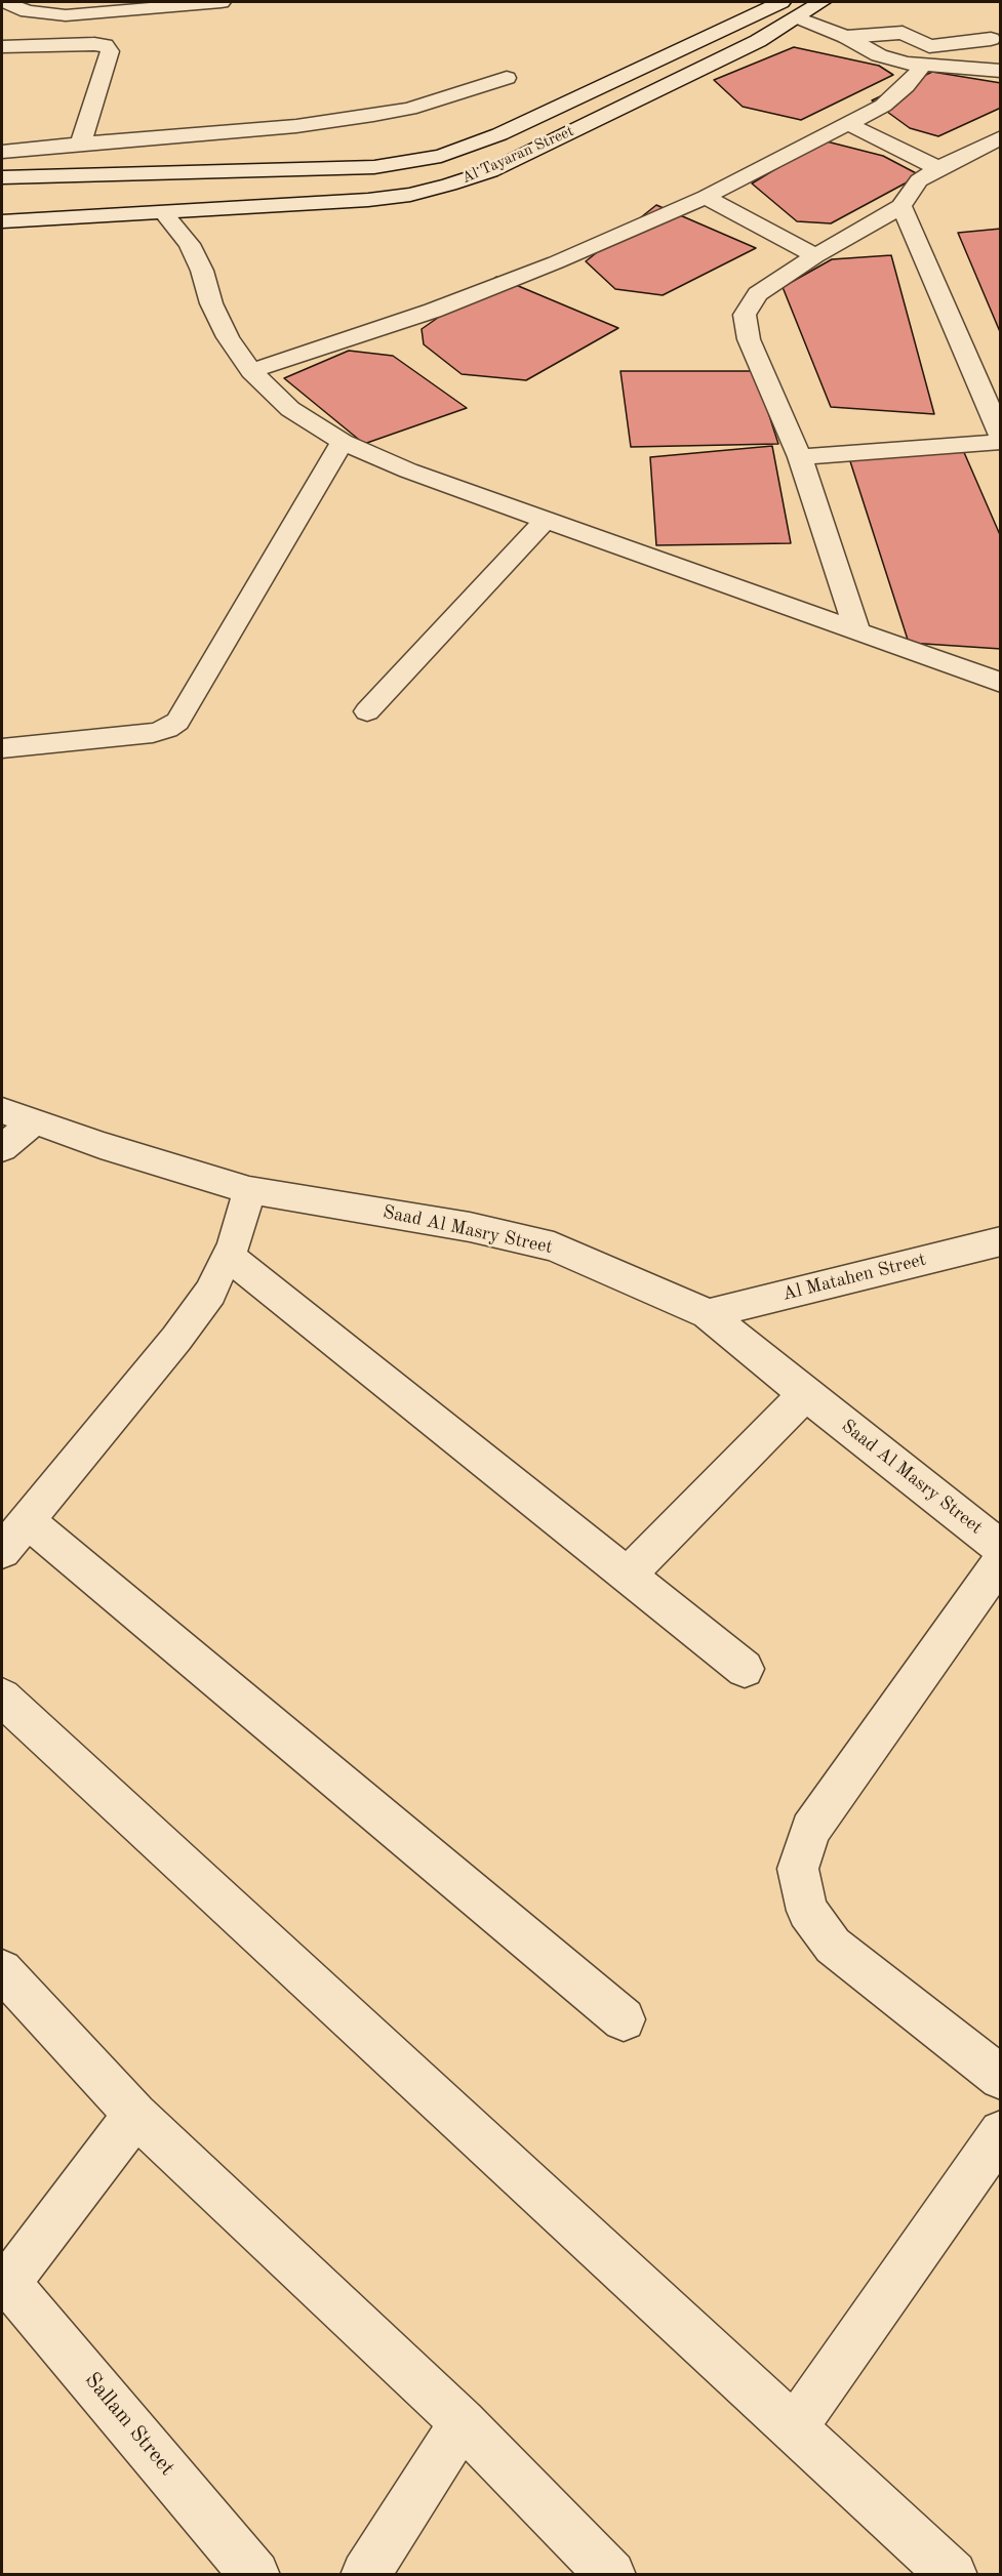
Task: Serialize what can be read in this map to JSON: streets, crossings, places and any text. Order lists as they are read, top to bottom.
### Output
{
  "streets": {
    "street": [
      "Al Tayaran Street",
      "Saad Al Masry Street",
      "Al Matahen Street",
      "Sallam Street"
    ]
  },
  "crossings": [
    ["Saad Al Masry Street", "Al Matahen Street"]
  ]
}
